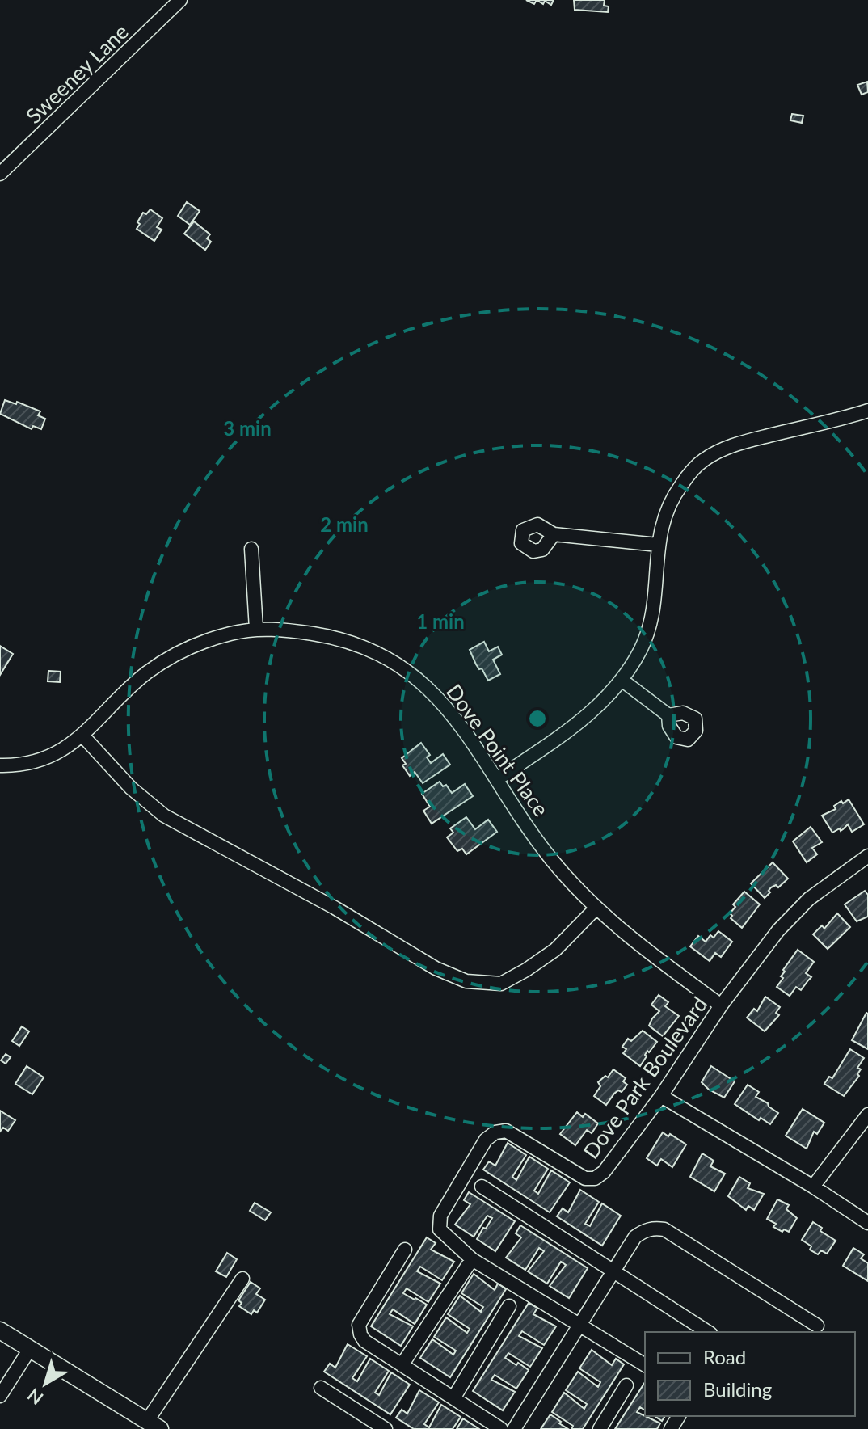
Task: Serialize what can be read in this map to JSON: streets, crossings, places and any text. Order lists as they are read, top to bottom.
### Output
{
  "streets": {
    "street": ["Sweeney Lane", "Dove Point Place", "Dove Park Boulevard"]
  },
  "crossings": [
    ["Dove Point Place", "Dove Park Boulevard"]
  ],
  "legend": ["Road", "Building"],
  "north": "bottom left",
  "rings": ["3 min", "2 min", "1 min"]
}
